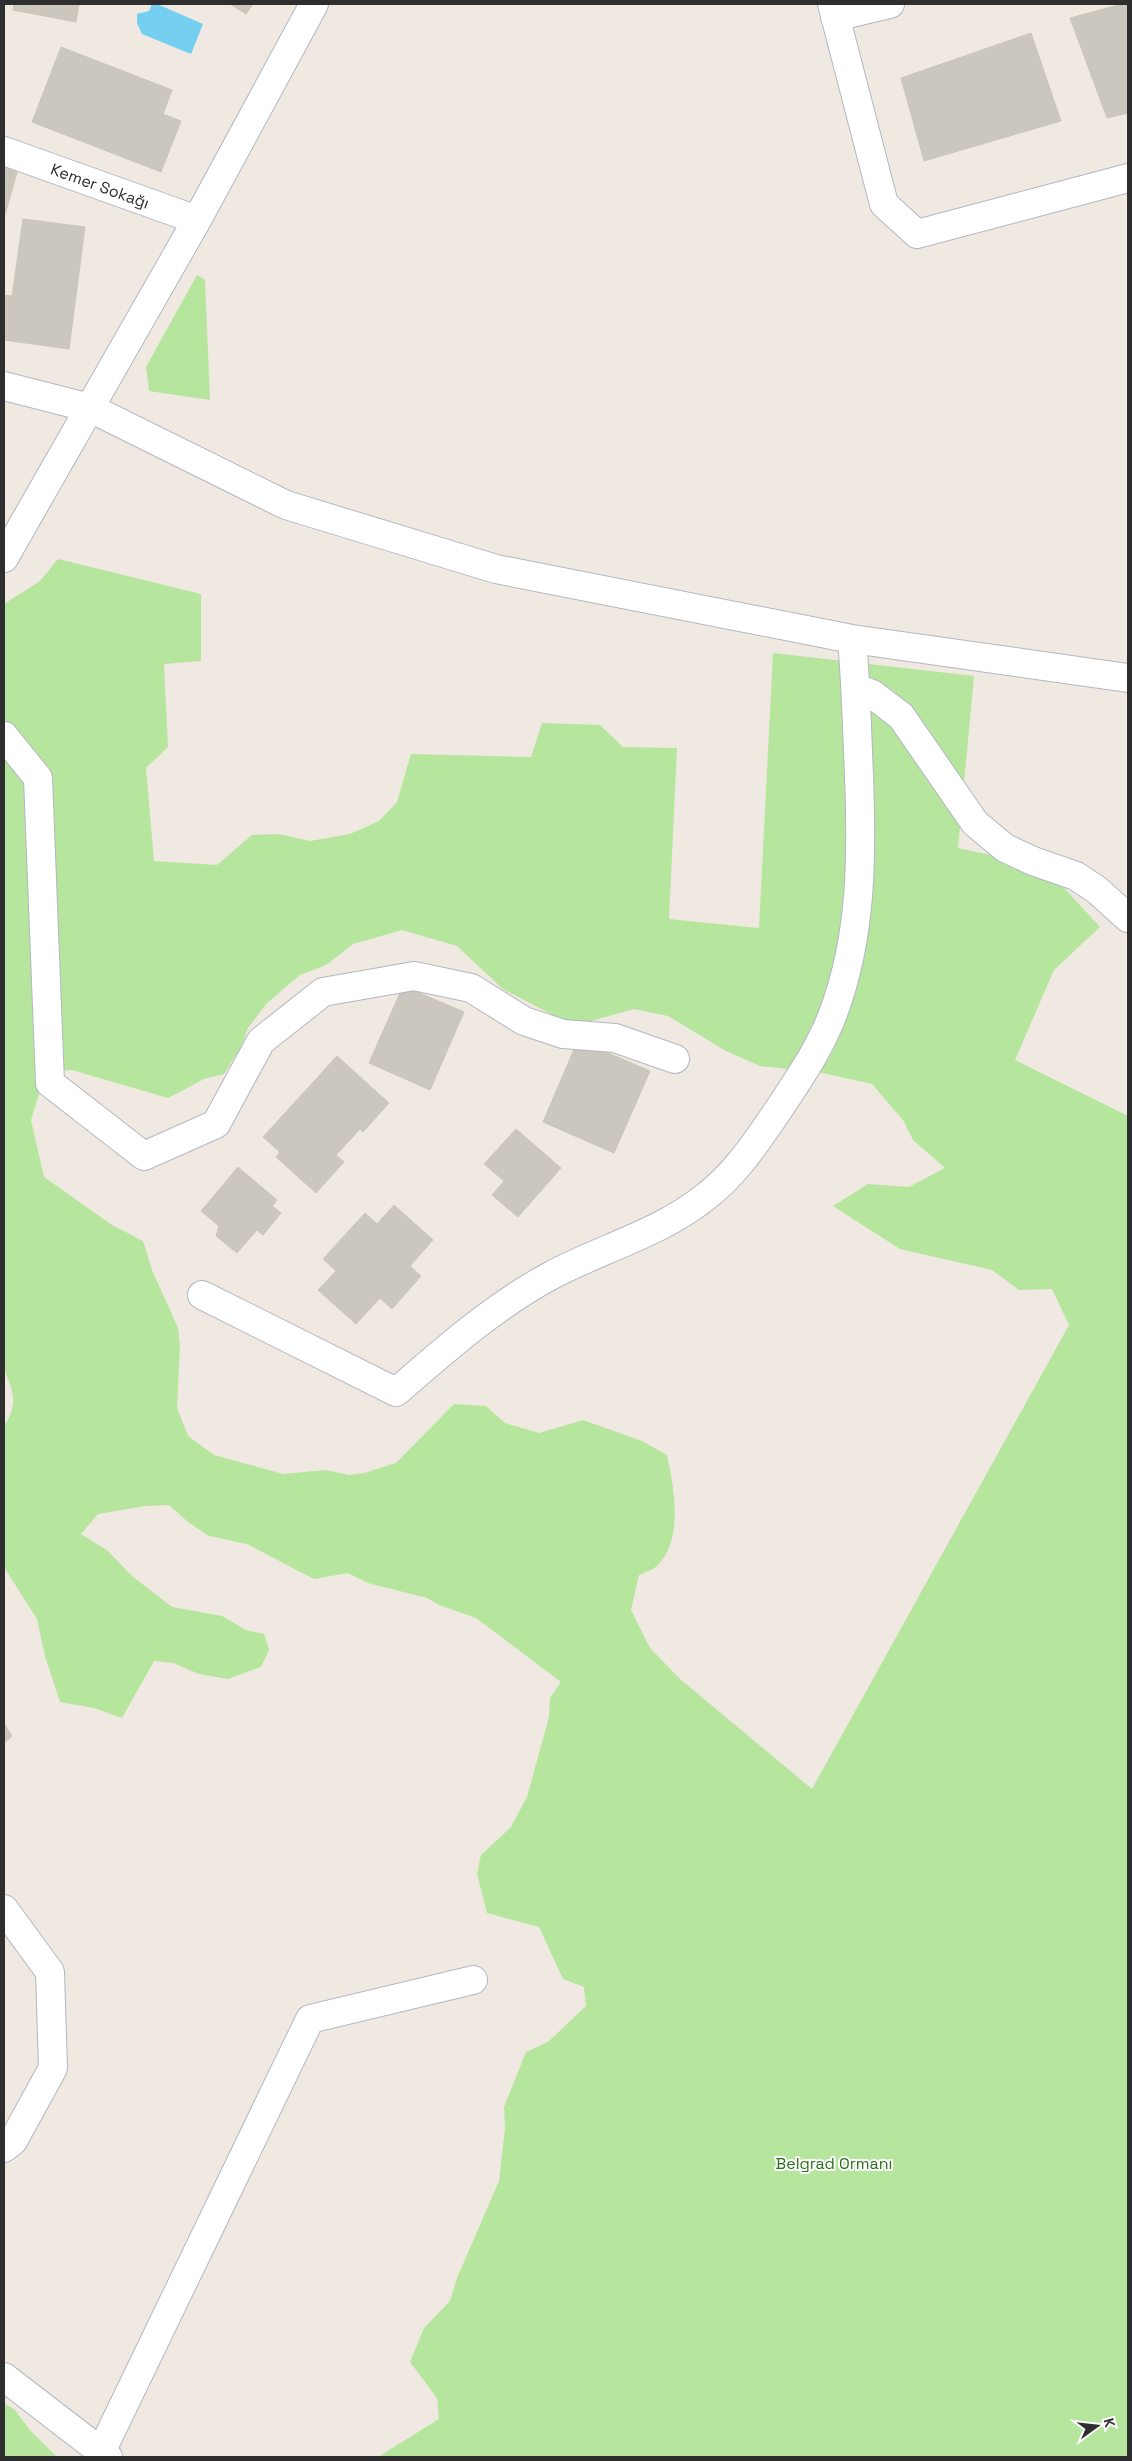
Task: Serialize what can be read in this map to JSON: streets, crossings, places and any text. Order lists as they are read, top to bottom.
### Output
{
  "streets": {
    "street": ["Kemer Sokağı"]
  },
  "parks": ["Belgrad Ormanı"],
  "north": "right"
}
